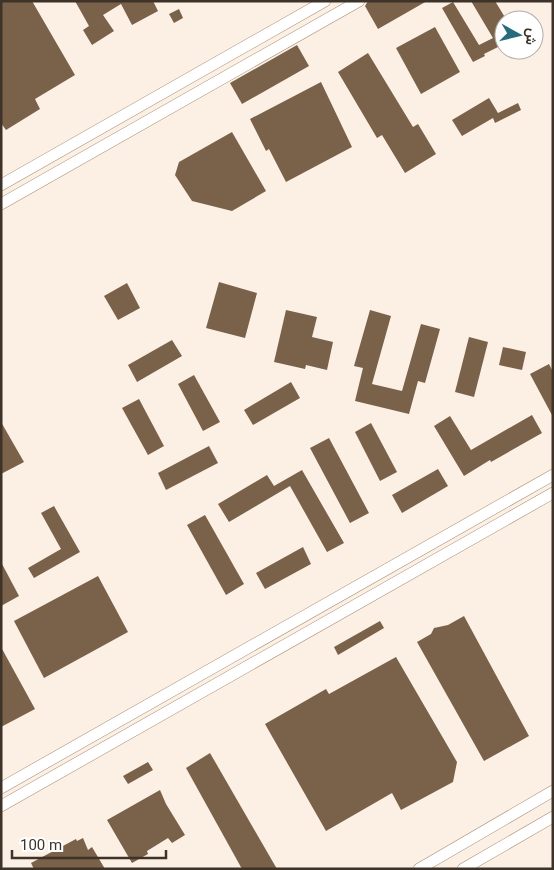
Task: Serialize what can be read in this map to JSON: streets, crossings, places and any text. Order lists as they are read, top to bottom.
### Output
{
  "scale_bar": "100 m",
  "north": "right"
}
